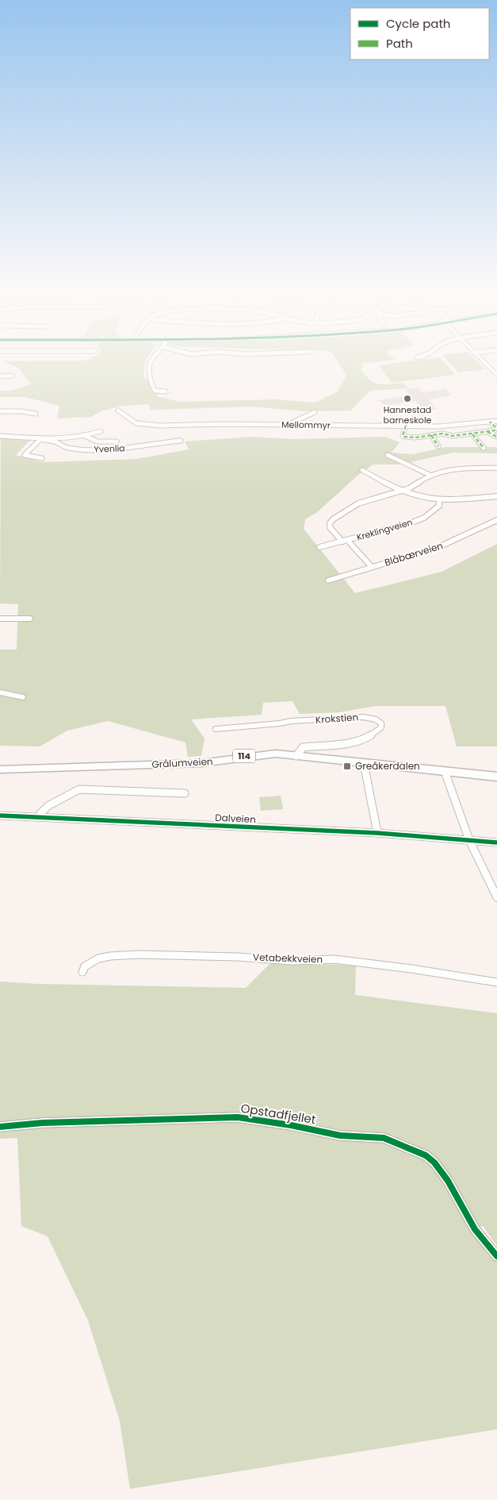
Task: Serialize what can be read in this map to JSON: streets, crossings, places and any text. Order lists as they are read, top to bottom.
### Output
{
  "streets": {
    "main road": ["114", "Grålumveien"],
    "street": [
      "Mellommyr",
      "Yvenlia",
      "Kreklingveien",
      "Blåbærveien",
      "Krokstien",
      "Dalveien",
      "Vetabekkveien",
      "Opstadfjellet"
    ]
  },
  "crossings": [
    ["Krokstien", "Grålumveien"]
  ],
  "places": {
    "other": ["Hannestad barneskole"],
    "transit": ["Greåkerdalen"]
  },
  "legend": ["Cycle path", "Path"]
}
